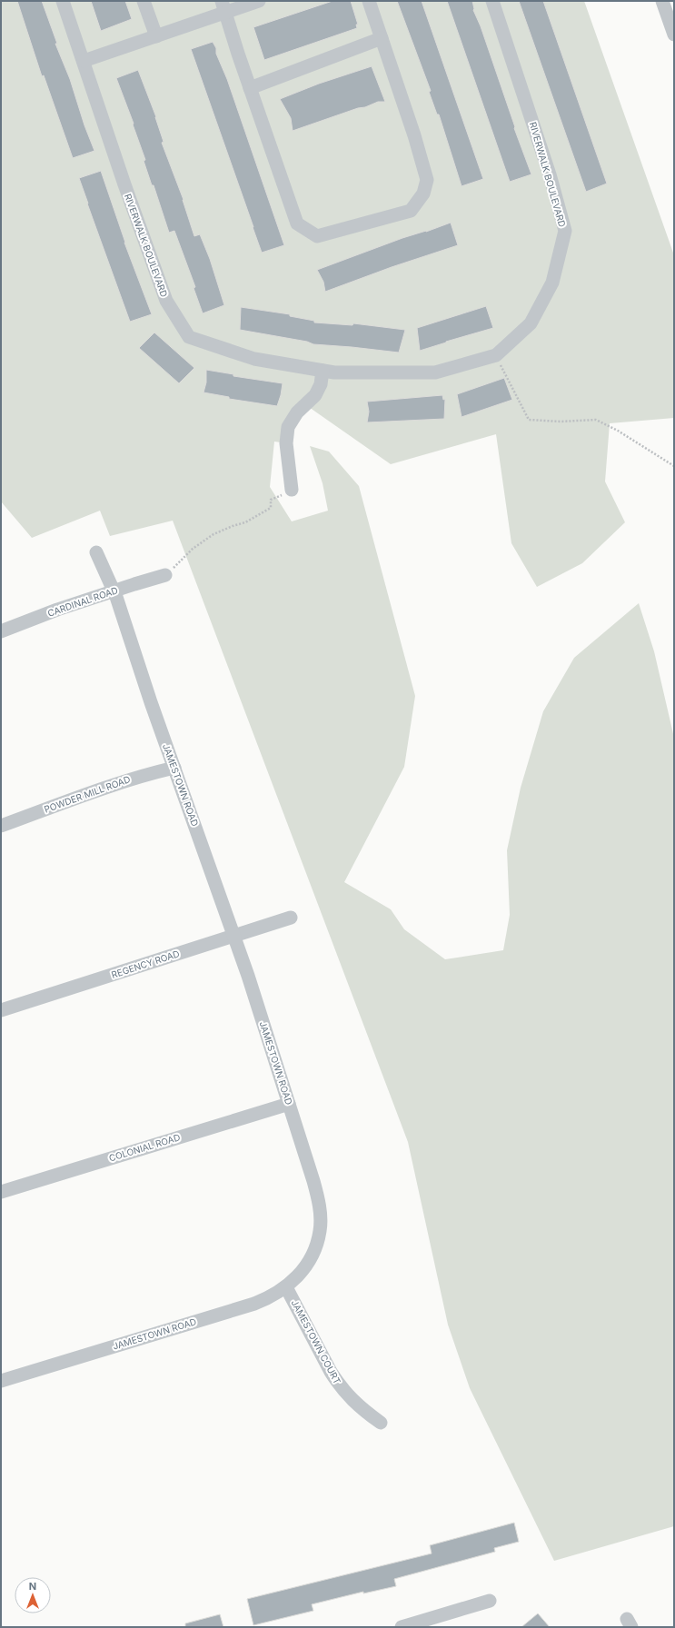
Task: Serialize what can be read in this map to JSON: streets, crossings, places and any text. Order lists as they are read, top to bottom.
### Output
{
  "streets": {
    "street": [
      "RIVERWALK BOULEVARD",
      "CARDINAL ROAD",
      "JAMESTOWN ROAD",
      "POWDER MILL ROAD",
      "REGENCY ROAD",
      "COLONIAL ROAD",
      "JAMESTOWN COURT"
    ]
  },
  "crossings": [
    ["CARDINAL ROAD", "JAMESTOWN ROAD"],
    ["JAMESTOWN ROAD", "POWDER MILL ROAD"],
    ["JAMESTOWN ROAD", "REGENCY ROAD"],
    ["JAMESTOWN ROAD", "COLONIAL ROAD"],
    ["JAMESTOWN ROAD", "JAMESTOWN COURT"]
  ],
  "north": "top"
}
